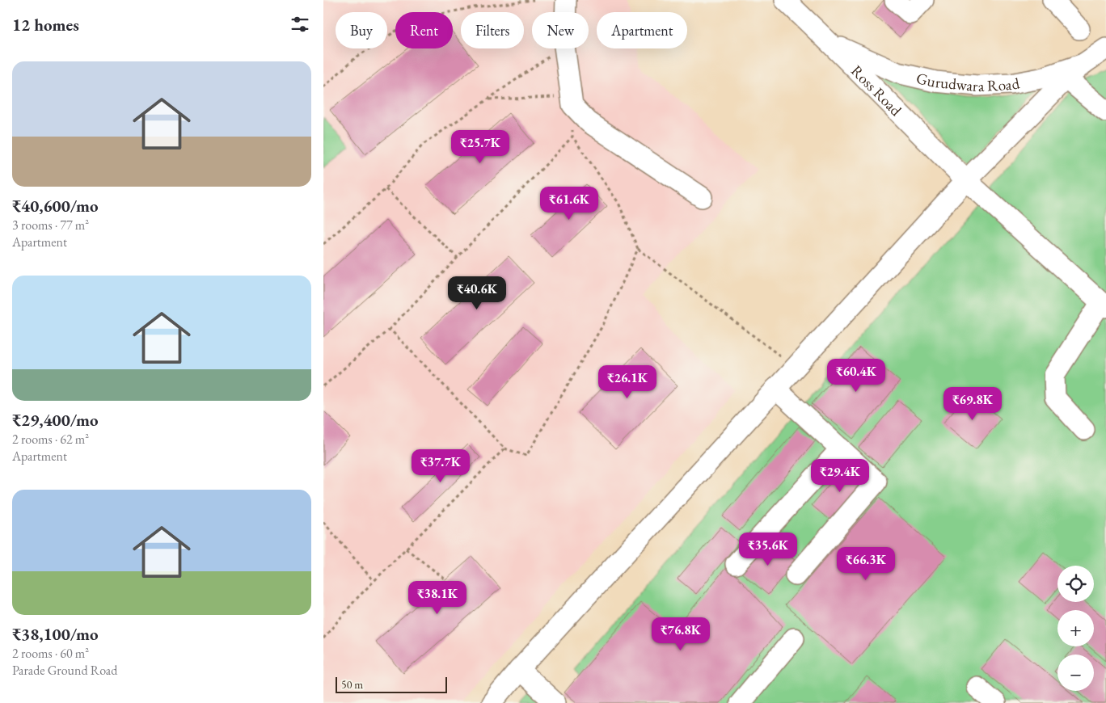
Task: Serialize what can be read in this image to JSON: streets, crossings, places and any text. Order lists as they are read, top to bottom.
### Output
{
  "streets": {
    "street": ["Gurudwara Road", "Ross Road"]
  },
  "crossings": [
    ["Gurudwara Road", "Ross Road"]
  ],
  "scale_bar": "50 m",
  "page": {
    "heading": "12 homes",
    "chip": [
      "Buy",
      "Rent",
      "Filters",
      "New",
      "Apartment"
    ],
    "list": [
      {
        "name": "₹40,600/mo",
        "note": "3 rooms · 77 m² · Apartment"
      },
      {
        "name": "₹29,400/mo",
        "note": "2 rooms · 62 m² · Apartment"
      },
      {
        "name": "₹38,100/mo",
        "note": "2 rooms · 60 m² · Parade Ground Road"
      }
    ],
    "price": [
      "₹25.7K",
      "₹61.6K",
      "₹40.6K",
      "₹60.4K",
      "₹26.1K",
      "₹69.8K",
      "₹37.7K",
      "₹29.4K",
      "₹35.6K",
      "₹66.3K",
      "₹38.1K",
      "₹76.8K"
    ],
    "map_buttons": ["+", "−"],
    "scale": "50 m"
  }
}
